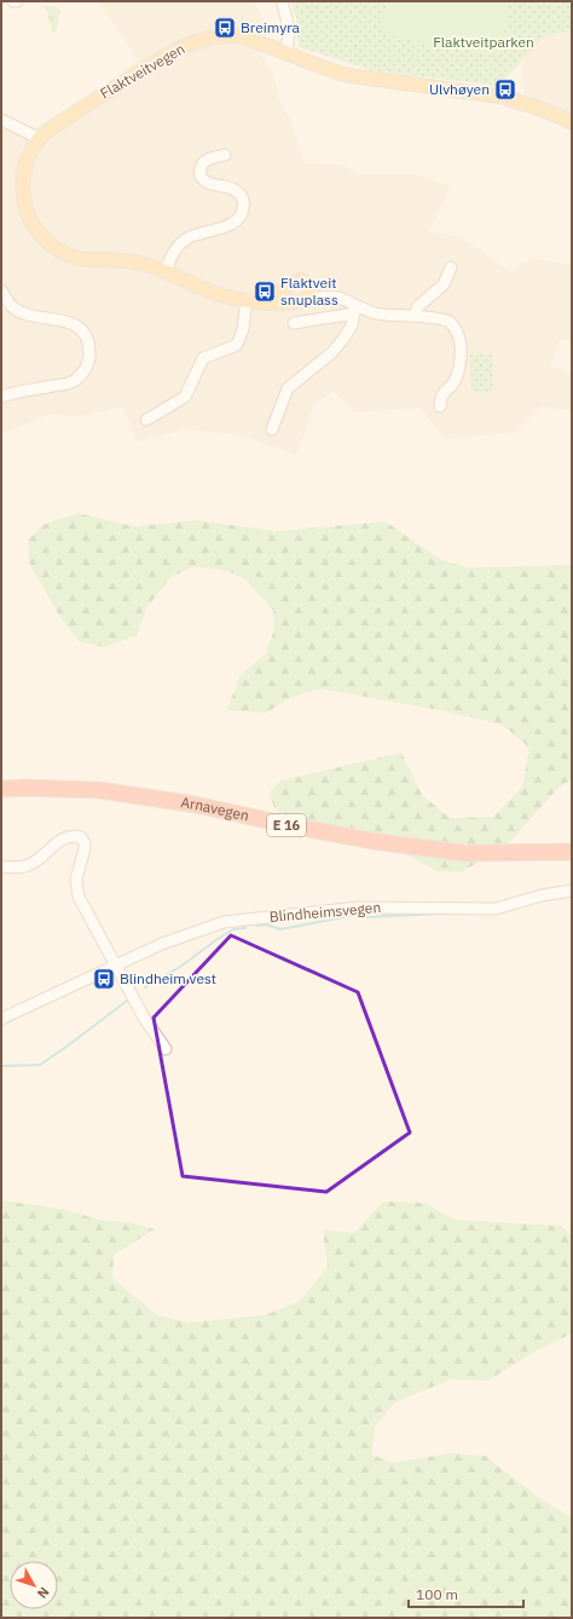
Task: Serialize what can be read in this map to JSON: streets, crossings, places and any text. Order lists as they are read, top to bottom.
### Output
{
  "streets": {
    "highway": ["Arnavegen", "E 16"],
    "main road": ["Flaktveitvegen"],
    "street": ["Blindheimsvegen"]
  },
  "parks": ["Flaktveitparken"],
  "places": {
    "bus stop": [
      "Breimyra",
      "Ulvhøyen",
      "Flaktveit snuplass",
      "Blindheim vest"
    ]
  },
  "scale_bar": "100 m",
  "north": "bottom right"
}
